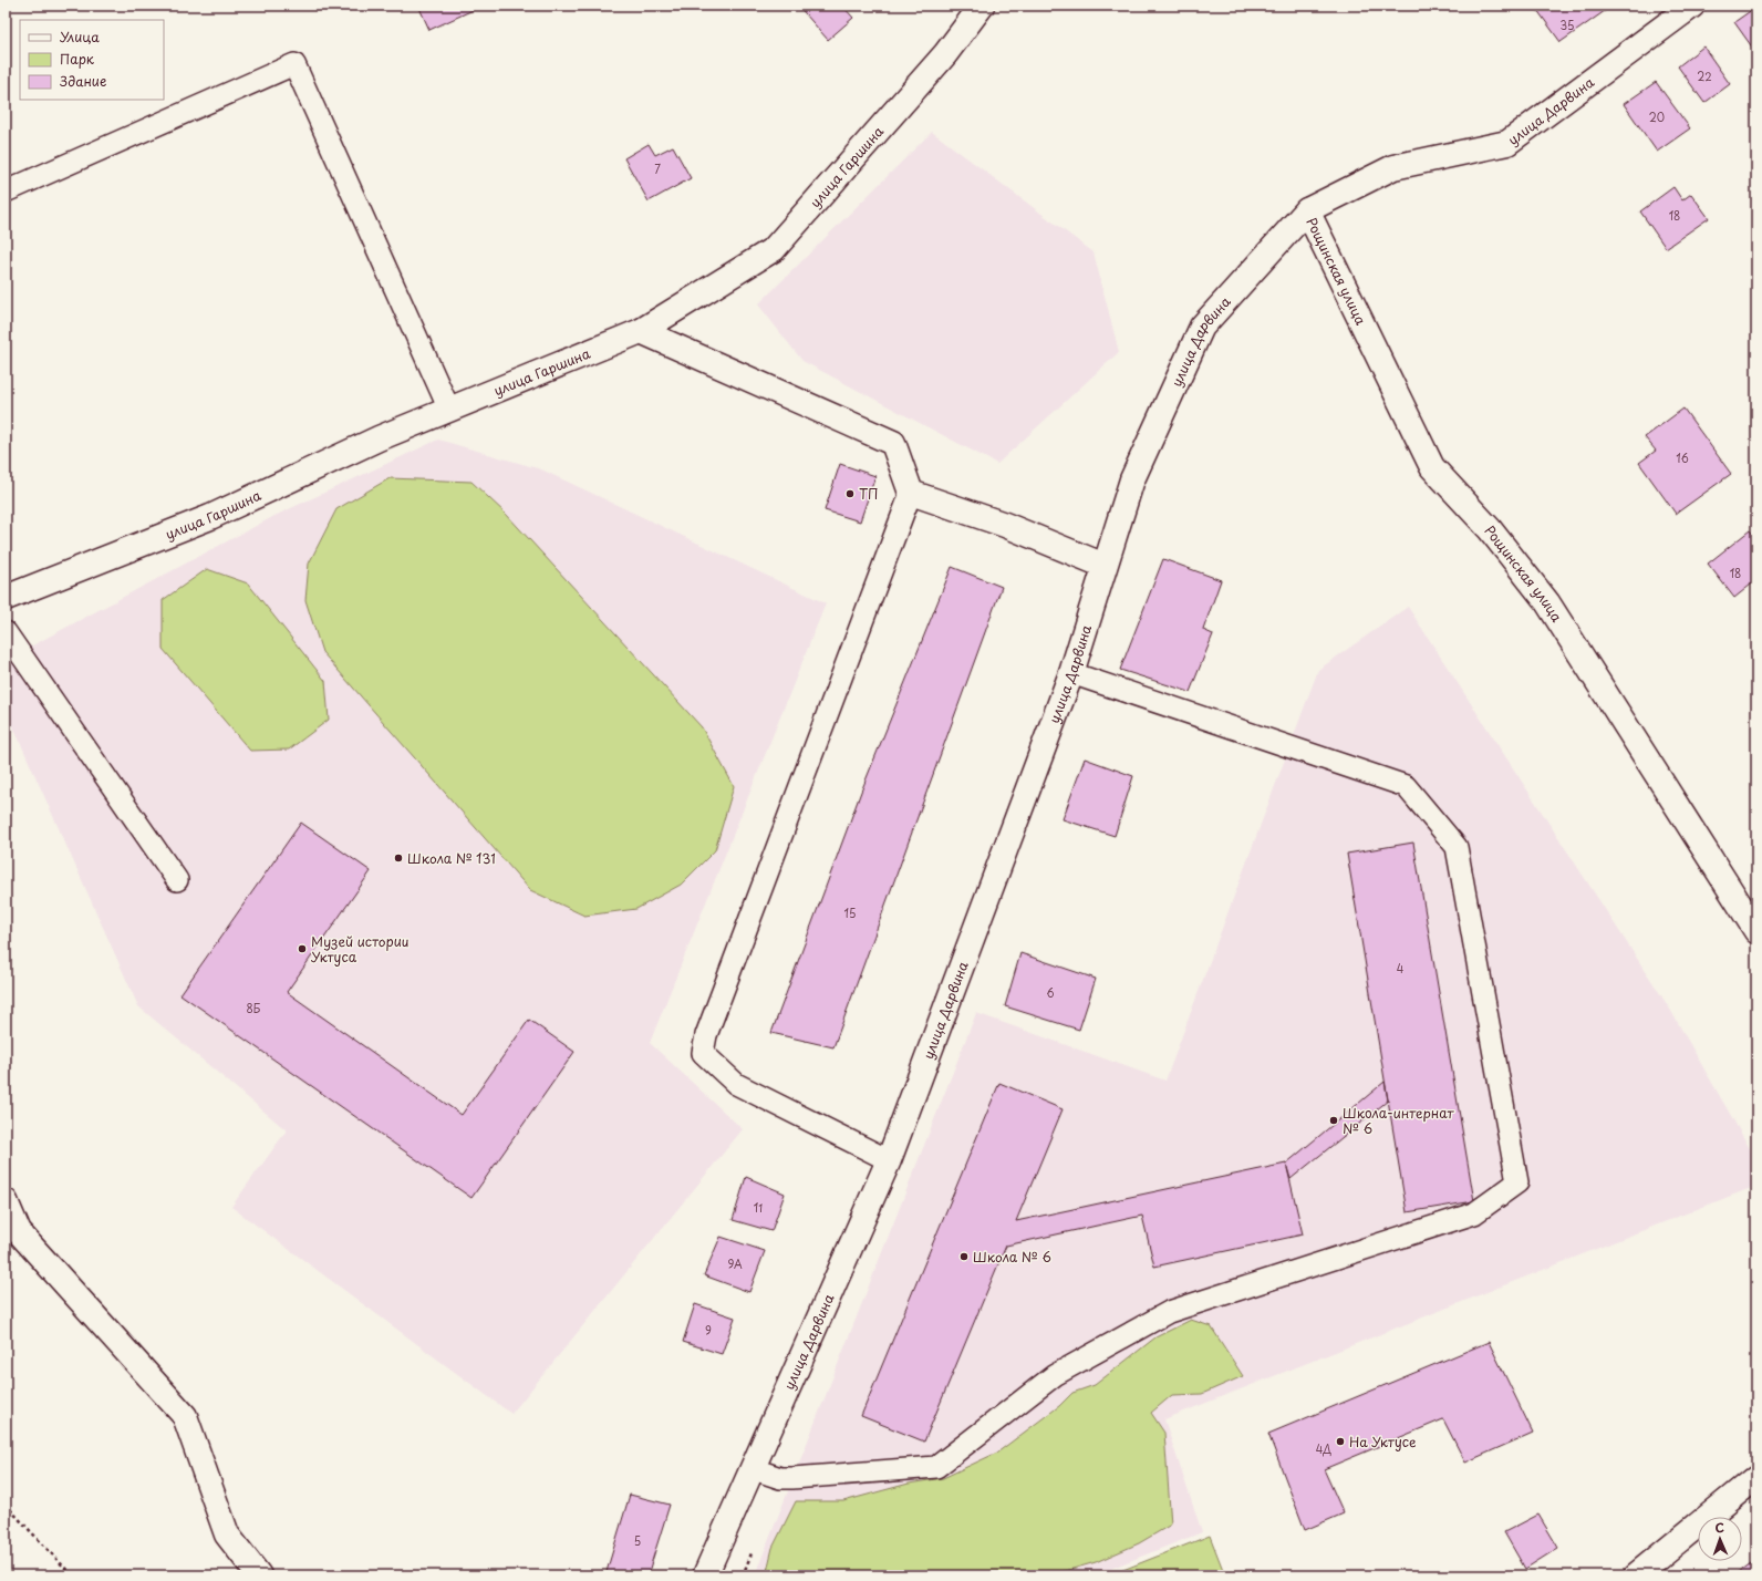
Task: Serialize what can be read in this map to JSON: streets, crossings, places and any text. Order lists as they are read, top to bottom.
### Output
{
  "streets": {
    "street": ["улица Дарвина", "улица Гаршина", "Рощинская улица"]
  },
  "crossings": [
    ["улица Дарвина", "Рощинская улица"]
  ],
  "places": [
    "ТП",
    "Школа № 131",
    "Музей истории Уктуса",
    "Школа-интернат № 6",
    "Школа № 6",
    "На Уктусе"
  ],
  "house_numbers": [
    "35",
    "22",
    "20",
    "7",
    "18",
    "16",
    "18",
    "15",
    "4",
    "6",
    "8Б",
    "11",
    "9А",
    "9",
    "4Д",
    "5"
  ],
  "legend": ["Улица", "Парк", "Здание"],
  "north": "top"
}
